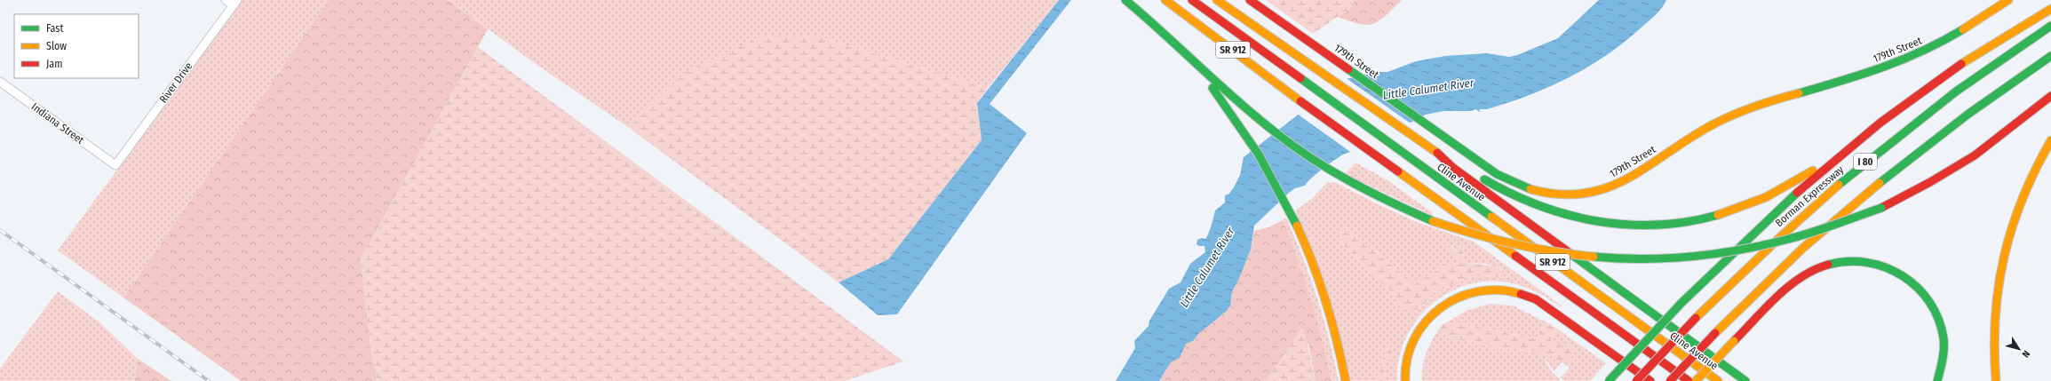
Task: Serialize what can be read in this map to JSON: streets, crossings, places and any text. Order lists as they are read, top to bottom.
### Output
{
  "streets": {
    "main road": [
      "SR 912",
      "179th Street",
      "I 80",
      "Cline Avenue",
      "Borman Expressway"
    ],
    "street": ["River Drive", "Indiana Street"]
  },
  "crossings": [
    ["River Drive", "Indiana Street"]
  ],
  "water": ["Little Calumet River"],
  "legend": ["Fast", "Slow", "Jam"],
  "north": "bottom right"
}
